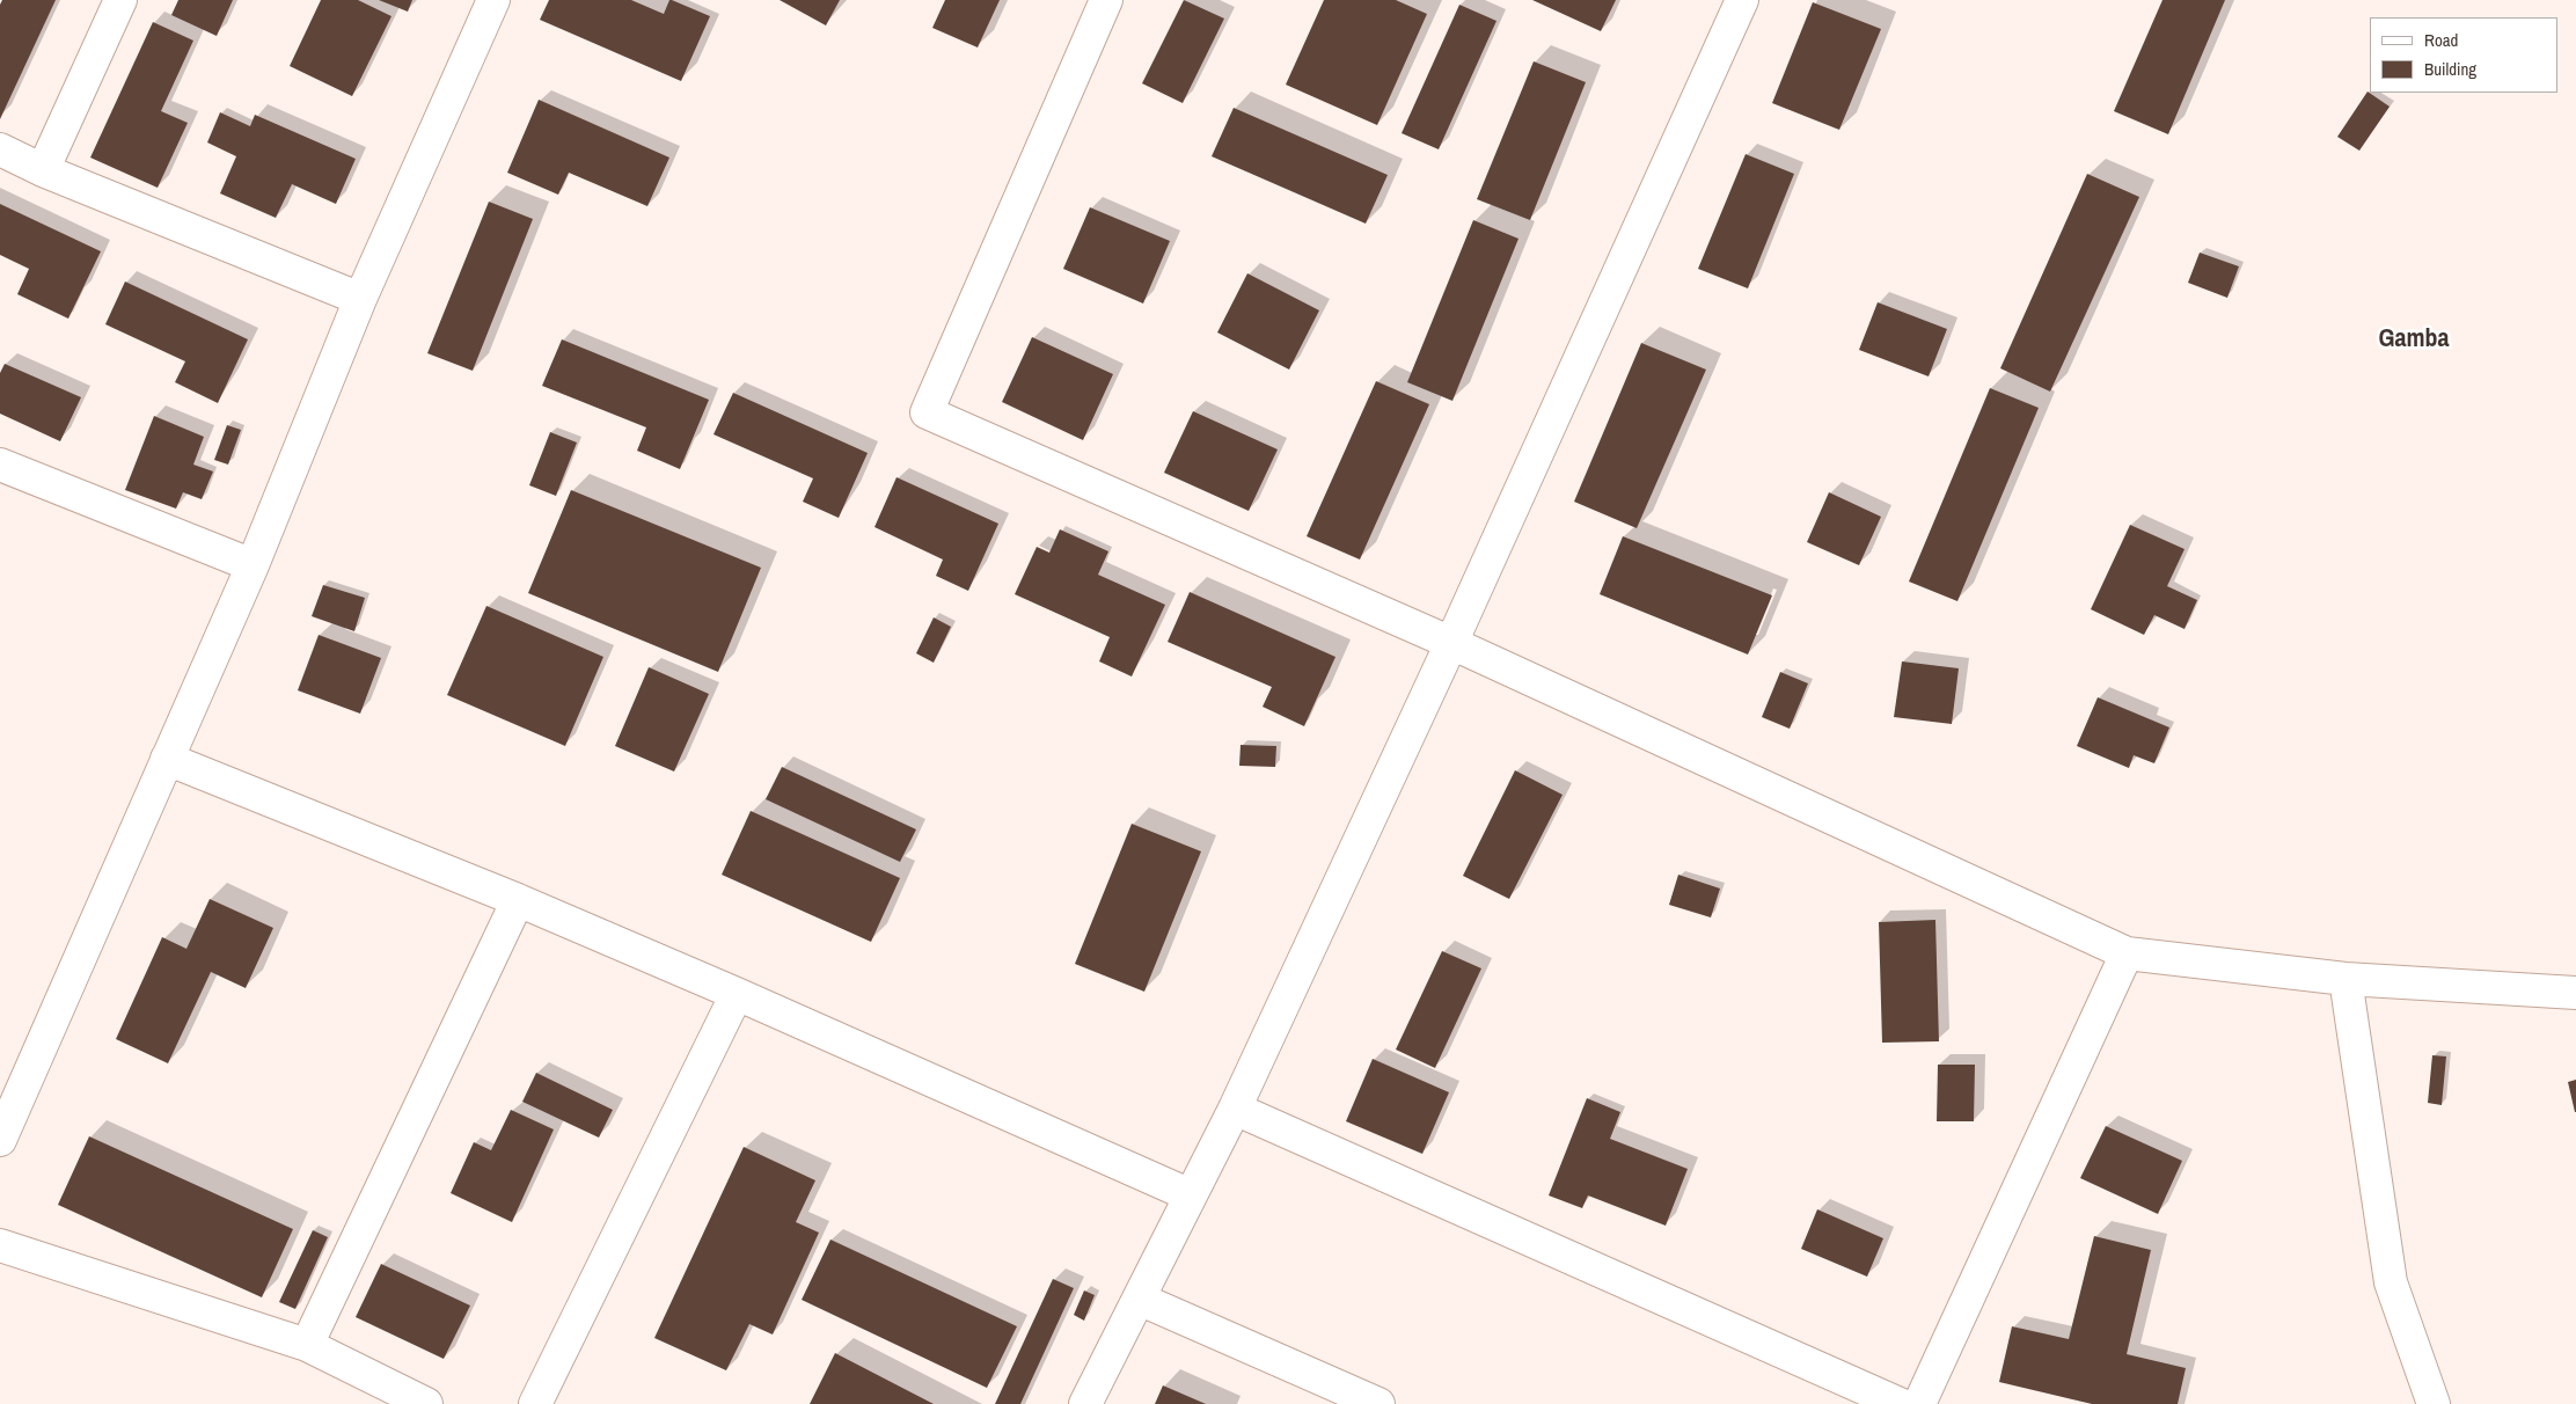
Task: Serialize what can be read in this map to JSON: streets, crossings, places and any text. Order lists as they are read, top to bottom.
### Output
{
  "districts": ["Gamba"],
  "legend": ["Road", "Building"]
}
